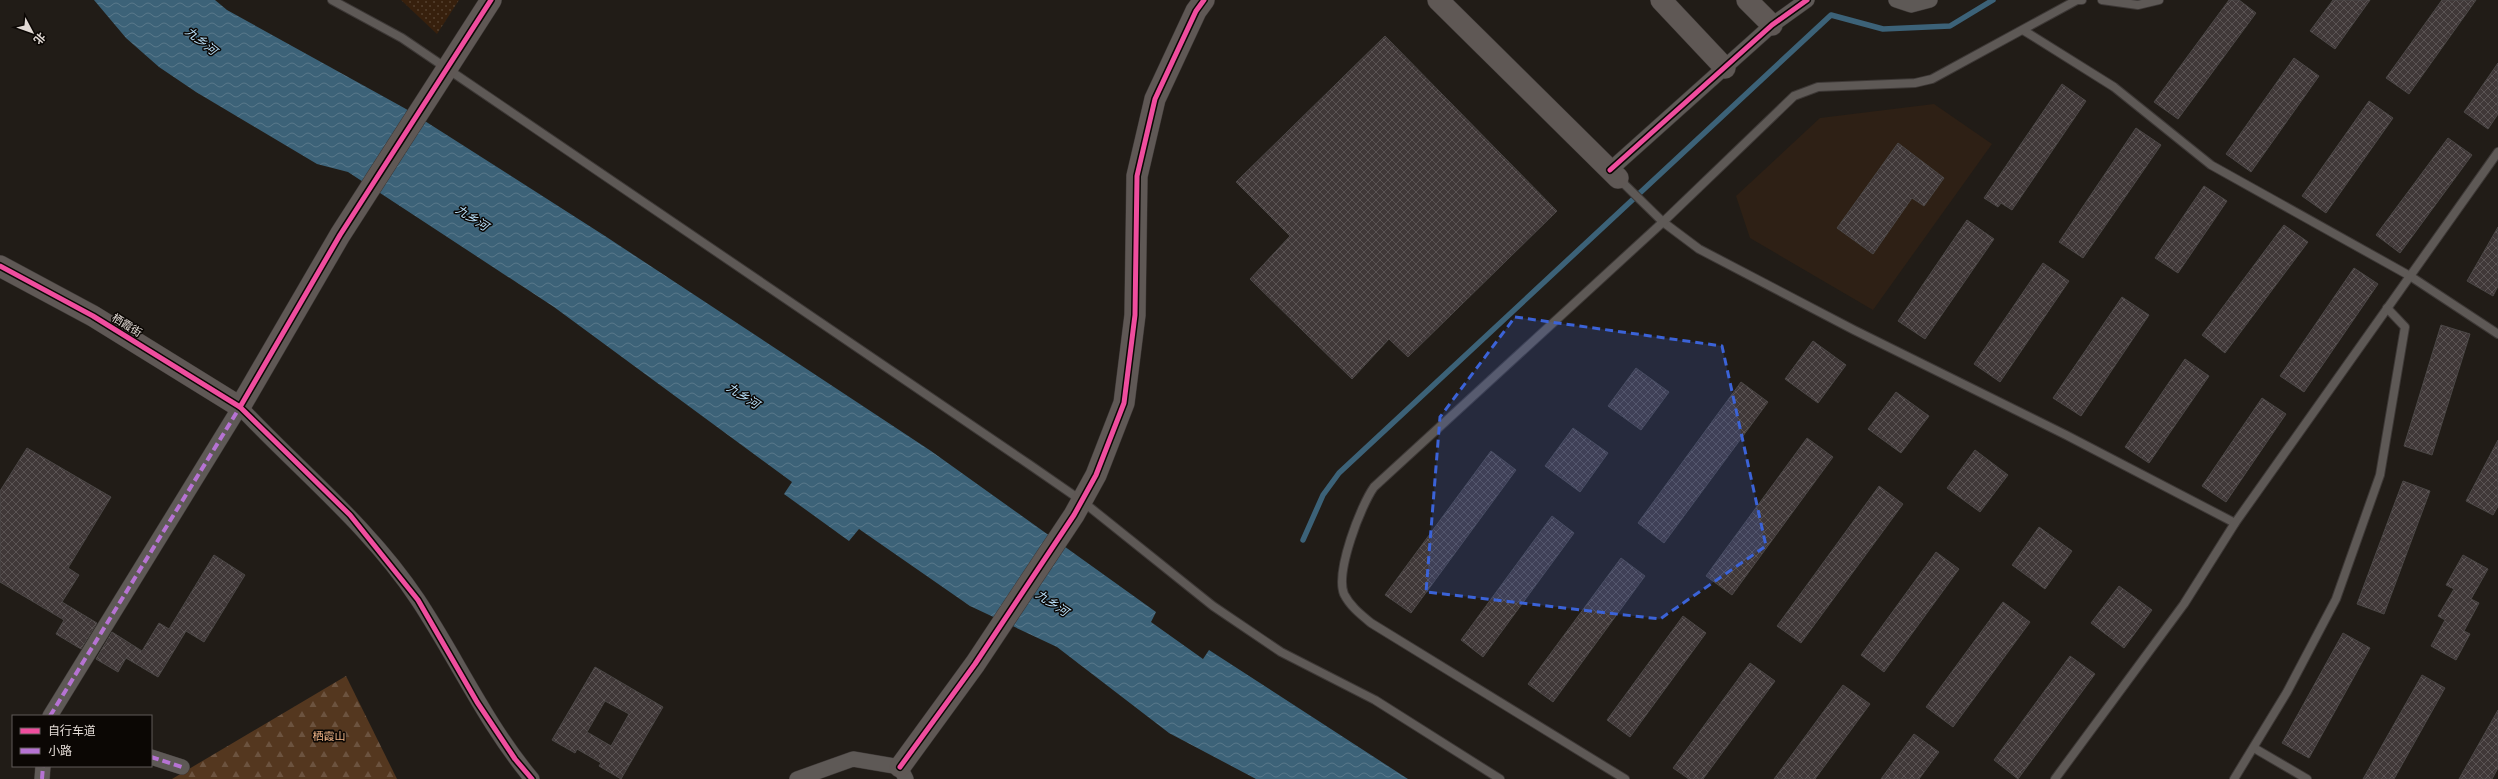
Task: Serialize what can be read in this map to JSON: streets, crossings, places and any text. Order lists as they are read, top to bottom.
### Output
{
  "streets": {
    "street": ["栖霞街"]
  },
  "water": ["九乡河"],
  "parks": ["栖霞山"],
  "legend": ["自行车道", "小路"],
  "north": "bottom right"
}
